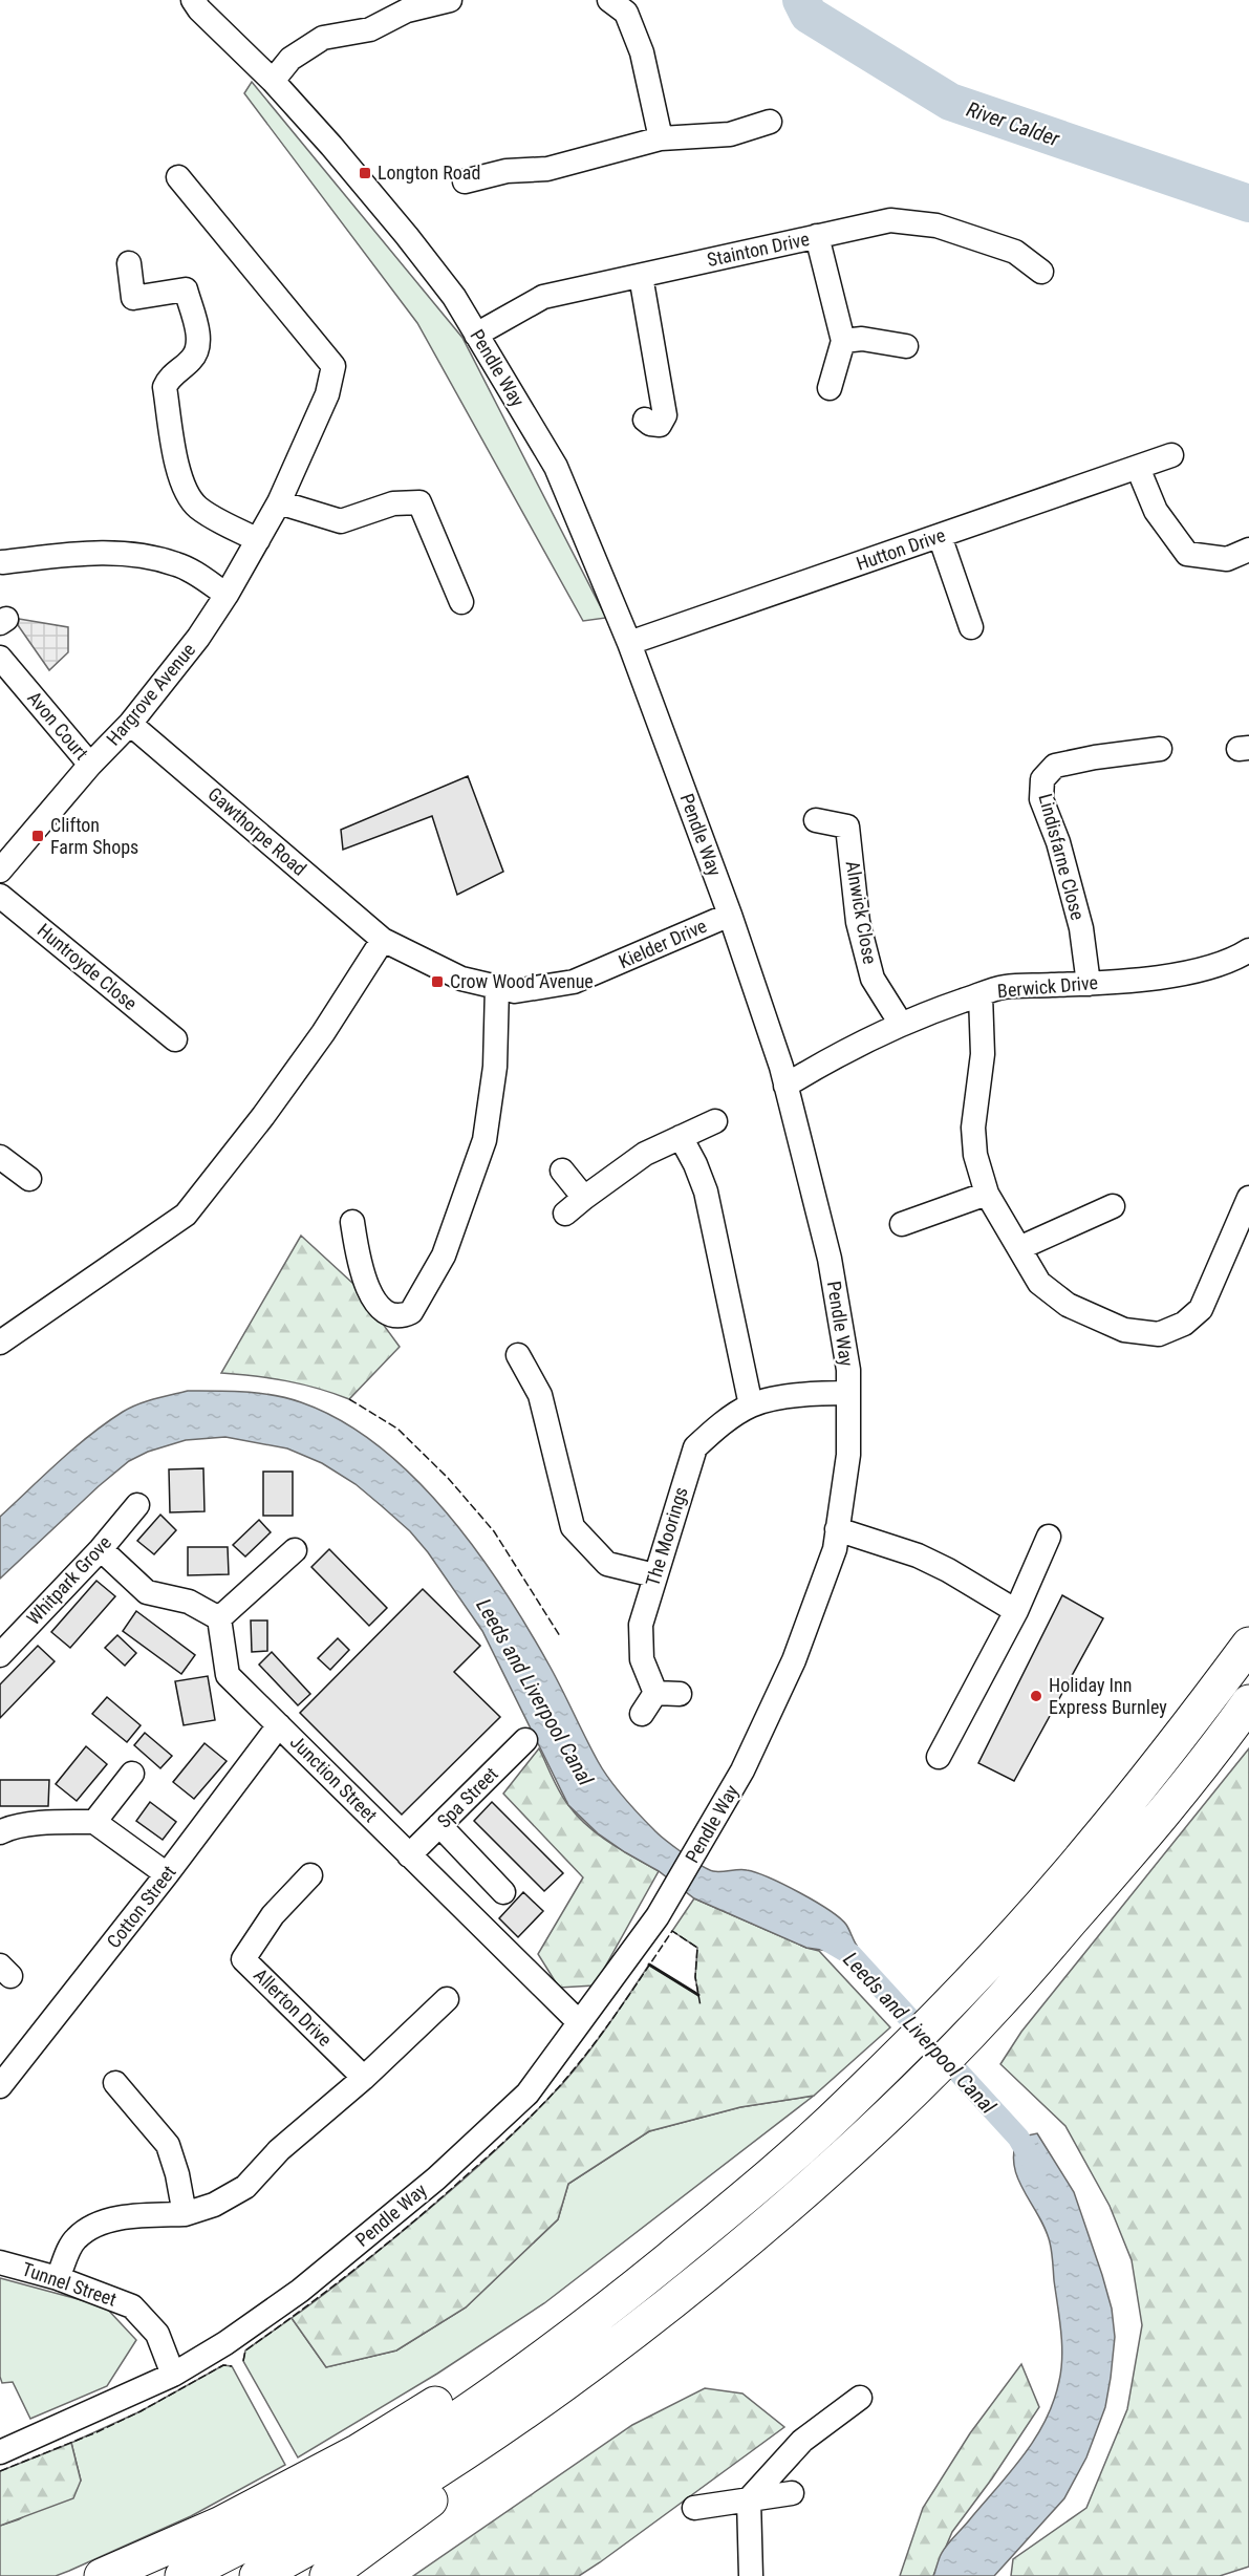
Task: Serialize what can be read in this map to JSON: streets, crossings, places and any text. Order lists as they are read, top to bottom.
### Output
{
  "streets": {
    "street": [
      "Stainton Drive",
      "Pendle Way",
      "Hutton Drive",
      "Hargrove Avenue",
      "Avon Court",
      "Gawthorpe Road",
      "Lindisfarne Close",
      "Alnwick Close",
      "Kielder Drive",
      "Huntroyde Close",
      "Berwick Drive",
      "The Moorings",
      "Whitpark Grove",
      "Junction Street",
      "Spa Street",
      "Cotton Street",
      "Allerton Drive",
      "Tunnel Street"
    ]
  },
  "crossings": [
    ["Stainton Drive", "Pendle Way"],
    ["Pendle Way", "Hutton Drive"],
    ["Pendle Way", "Kielder Drive"],
    ["Pendle Way", "Berwick Drive"],
    ["Pendle Way", "The Moorings"],
    ["Pendle Way", "Junction Street"],
    ["Pendle Way", "Tunnel Street"],
    ["Hargrove Avenue", "Avon Court"],
    ["Hargrove Avenue", "Gawthorpe Road"],
    ["Gawthorpe Road", "Kielder Drive"],
    ["Lindisfarne Close", "Berwick Drive"],
    ["Alnwick Close", "Berwick Drive"],
    ["Junction Street", "Spa Street"],
    ["Junction Street", "Cotton Street"]
  ],
  "water": ["River Calder", "Leeds and Liverpool Canal"],
  "places": {
    "transit": ["Longton Road", "Clifton Farm Shops", "Crow Wood Avenue"],
    "other": ["Holiday Inn Express Burnley"]
  }
}
